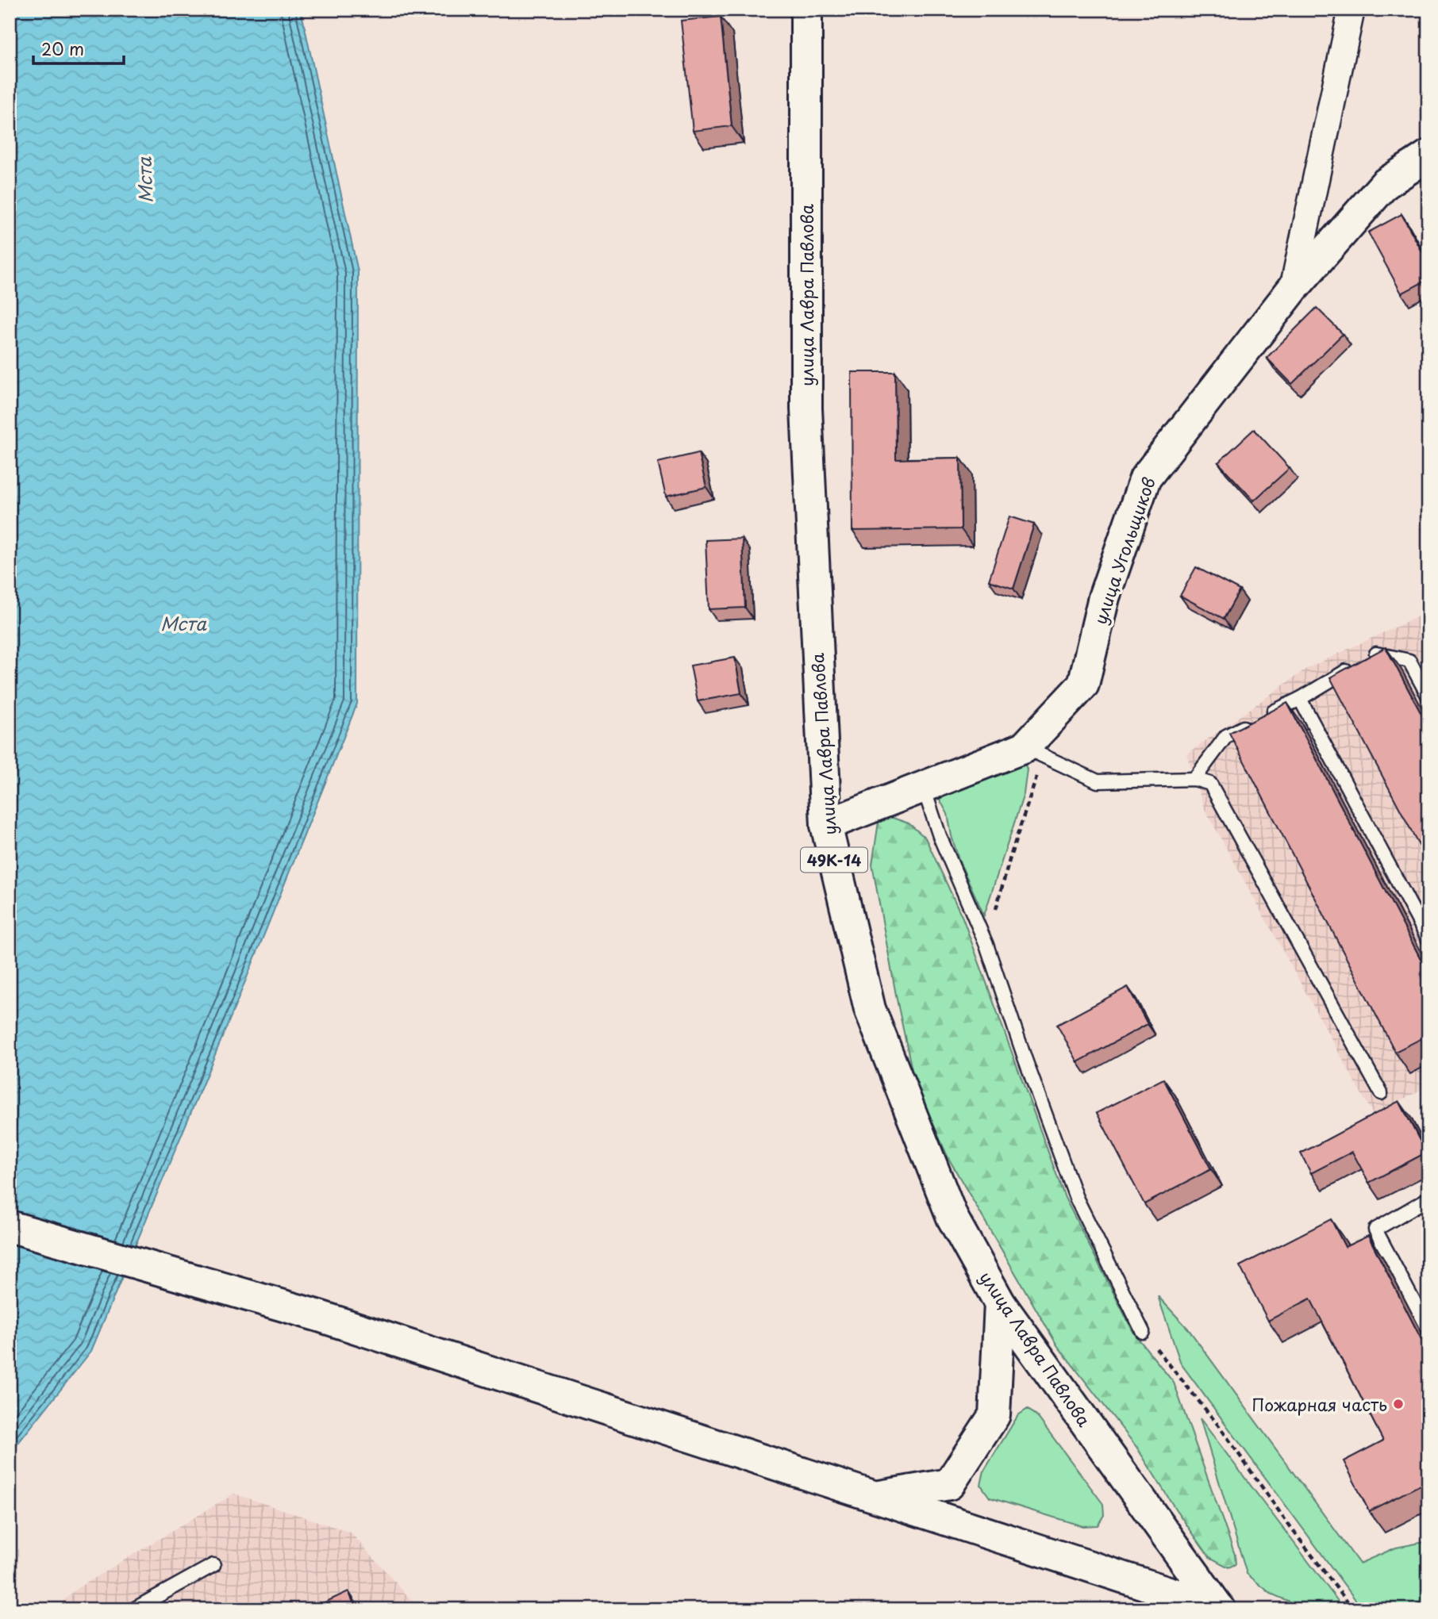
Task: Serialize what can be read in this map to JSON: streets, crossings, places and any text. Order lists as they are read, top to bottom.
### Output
{
  "streets": {
    "main road": ["улица Лавра Павлова", "улица Угольщиков", "49К-14"]
  },
  "crossings": [
    ["улица Лавра Павлова", "улица Угольщиков"]
  ],
  "water": ["Мста"],
  "places": ["Пожарная часть"],
  "scale_bar": "20 m"
}
